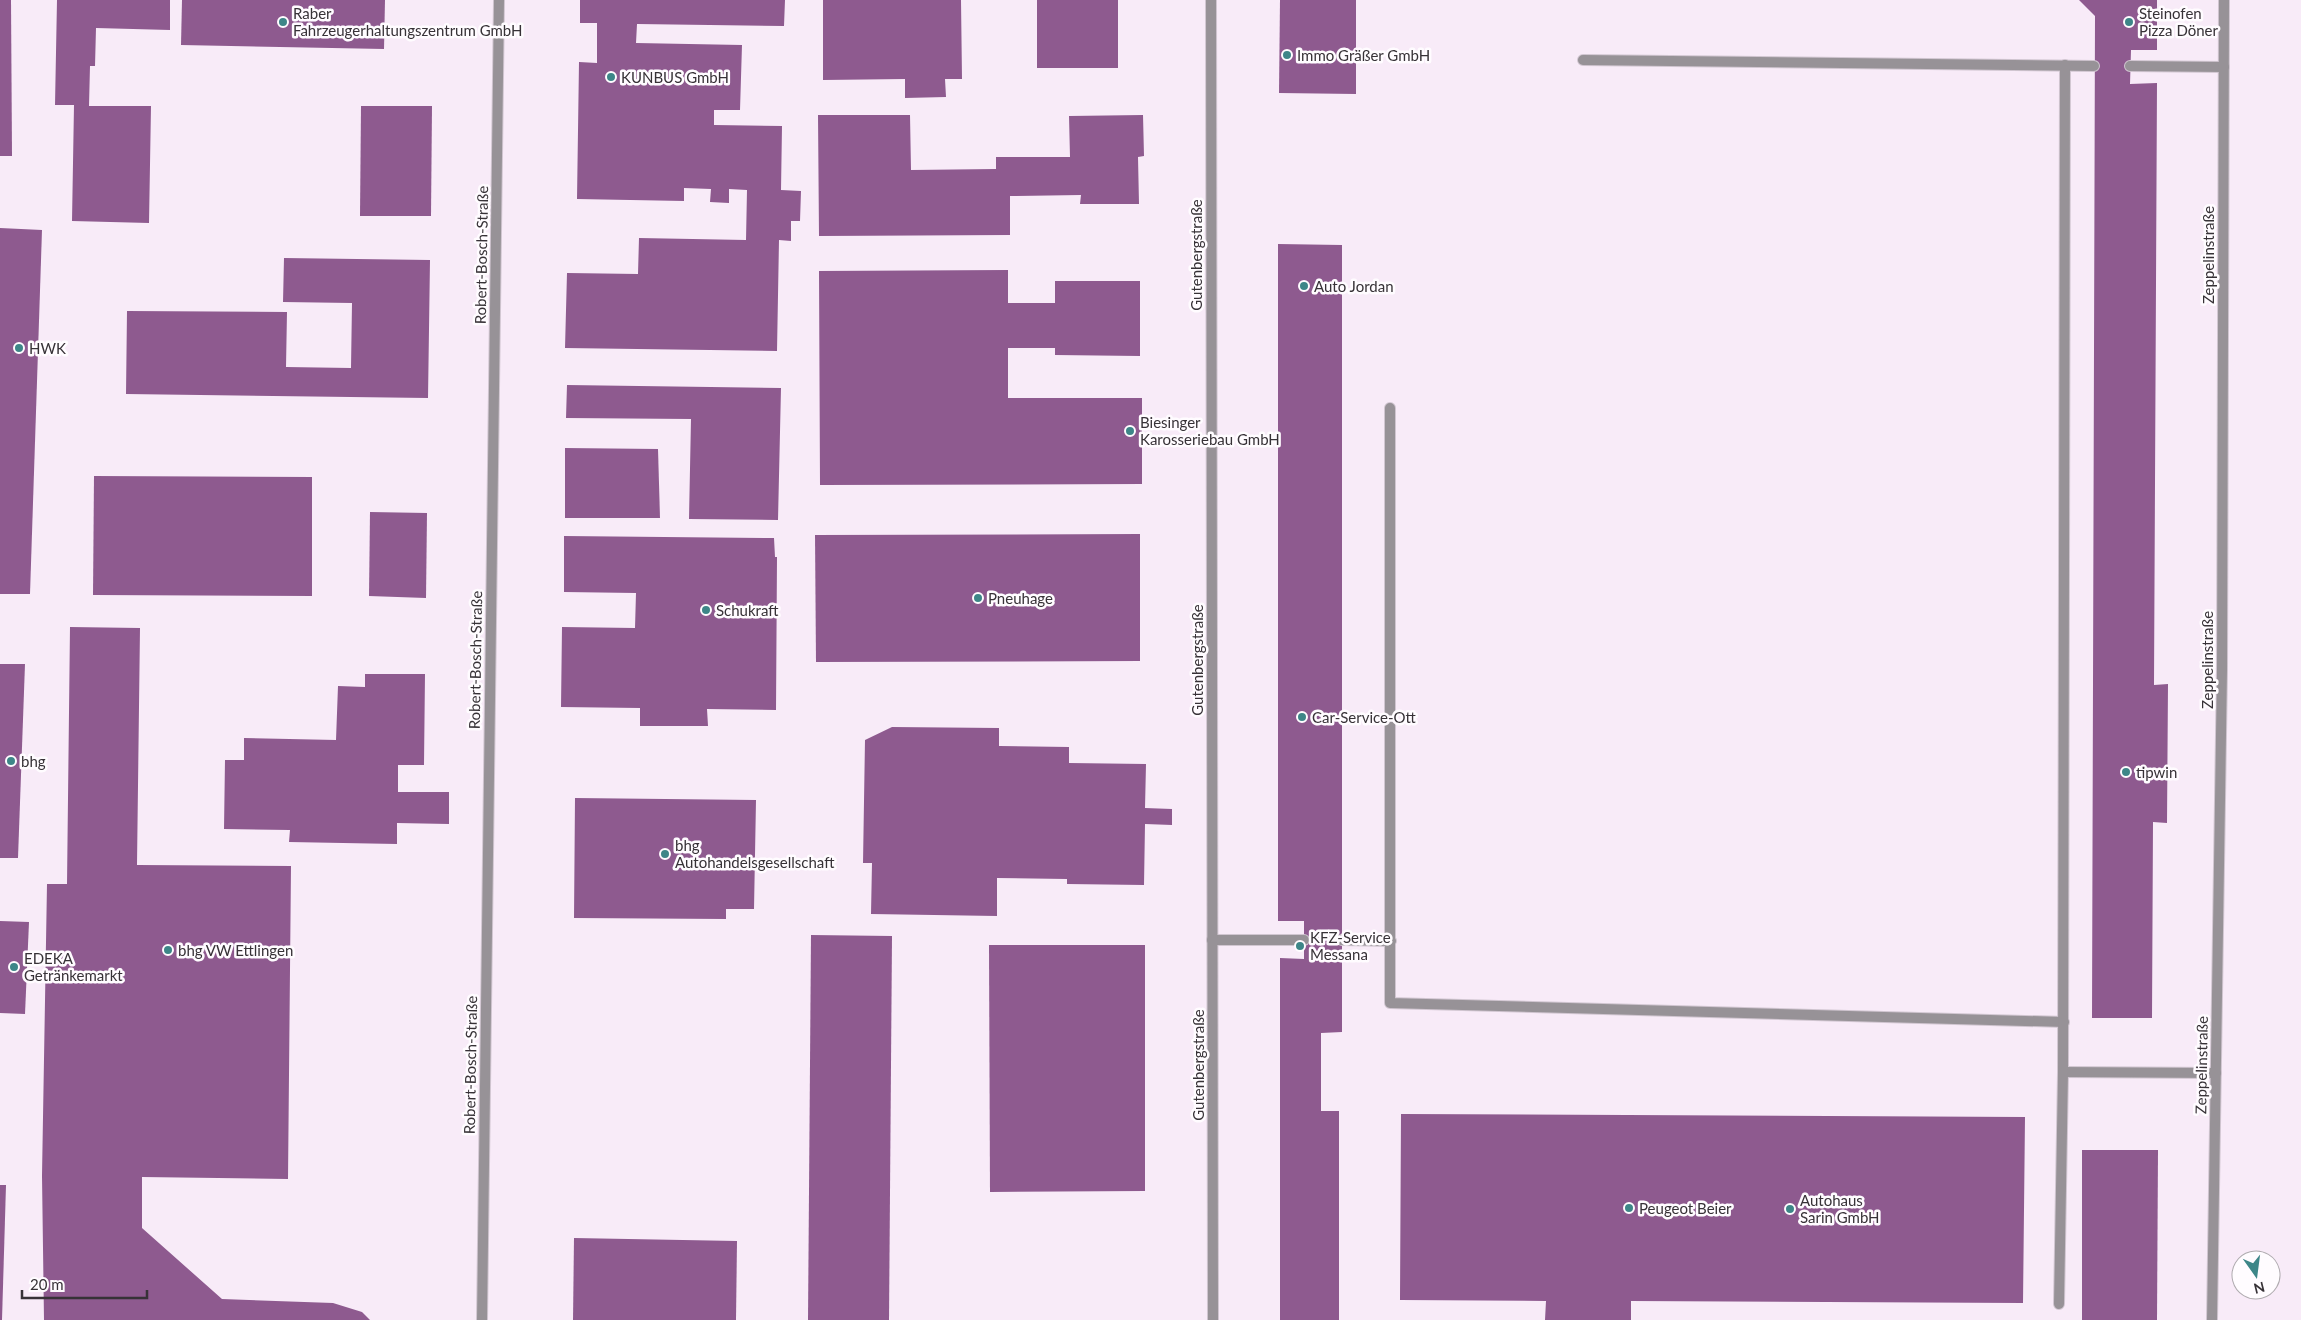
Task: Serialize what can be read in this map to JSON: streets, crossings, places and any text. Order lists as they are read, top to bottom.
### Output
{
  "streets": {
    "street": ["Robert-Bosch-Straße", "Gutenbergstraße", "Zeppelinstraße"]
  },
  "places": [
    "Raber Fahrzeugerhaltungszentrum GmbH",
    "Steinofen Pizza Döner",
    "Immo Gräßer GmbH",
    "KUNBUS GmbH",
    "Auto Jordan",
    "HWK",
    "Biesinger Karosseriebau GmbH",
    "Pneuhage",
    "Schukraft",
    "Car-Service-Ott",
    "bhg",
    "tipwin",
    "bhg Autohandelsgesellschaft",
    "KFZ-Service Messana",
    "bhg VW Ettlingen",
    "EDEKA Getränkemarkt",
    "Peugeot Beier",
    "Autohaus Sarin GmbH"
  ],
  "scale_bar": "20 m",
  "north": "bottom"
}
